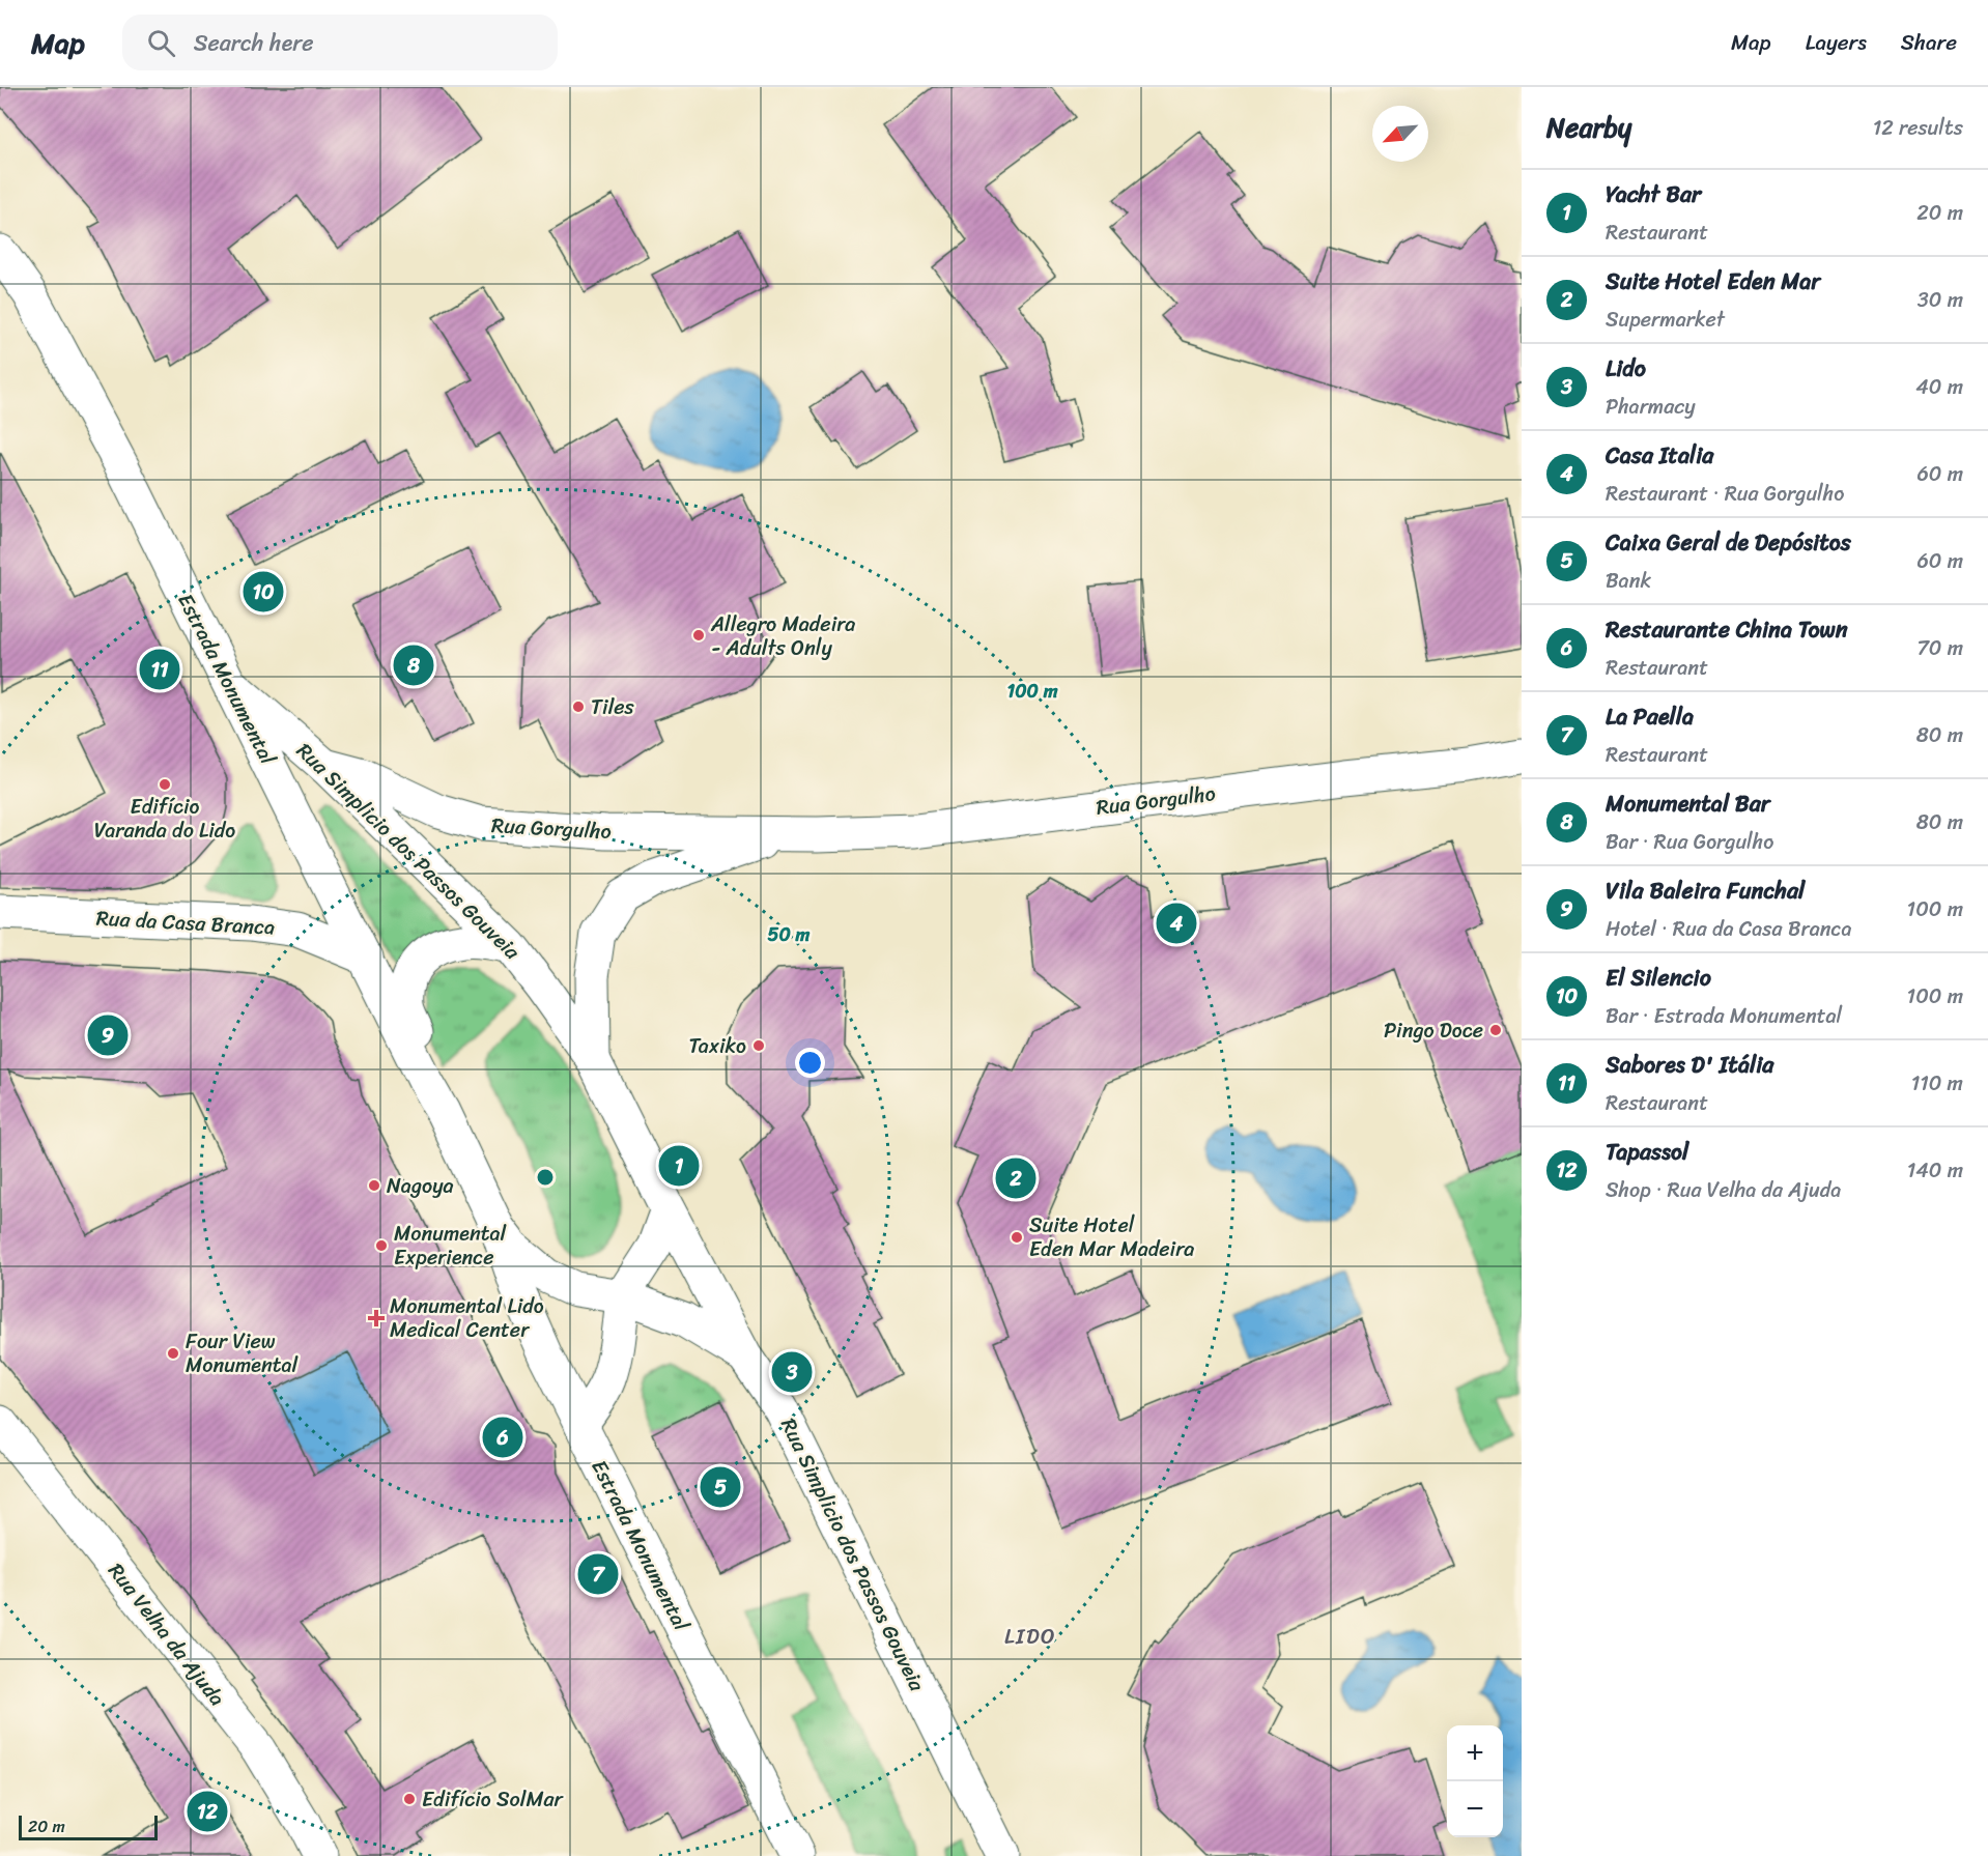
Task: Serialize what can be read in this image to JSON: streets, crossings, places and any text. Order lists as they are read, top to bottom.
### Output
{
  "streets": {
    "street": [
      "Estrada Monumental",
      "Rua Gorgulho",
      "Rua Simplicio dos Passos Gouveia",
      "Rua da Casa Branca",
      "Rua Velha da Ajuda"
    ]
  },
  "crossings": [
    ["Estrada Monumental", "Rua Simplicio dos Passos Gouveia"],
    ["Estrada Monumental", "Rua da Casa Branca"],
    ["Rua Gorgulho", "Rua Simplicio dos Passos Gouveia"]
  ],
  "districts": ["LIDO"],
  "places": {
    "other": [
      "Allegro Madeira - Adults Only",
      "Tiles",
      "Edifício Varanda do Lido",
      "Pingo Doce",
      "Taxiko",
      "Nagoya",
      "Suite Hotel Eden Mar Madeira",
      "Monumental Experience",
      "Four View Monumental",
      "Edifício SolMar"
    ],
    "health": ["Monumental Lido Medical Center"]
  },
  "scale_bar": "20 m",
  "north": "bottom left",
  "page": {
    "header": "Map",
    "search": "Search here",
    "nav": ["Map", "Layers", "Share"],
    "heading": ["Nearby", "12 results"],
    "list": [
      {
        "mark": "1",
        "name": "Yacht Bar",
        "note": "Restaurant",
        "value": "20 m"
      },
      {
        "mark": "2",
        "name": "Suite Hotel Eden Mar",
        "note": "Supermarket",
        "value": "30 m"
      },
      {
        "mark": "3",
        "name": "Lido",
        "note": "Pharmacy",
        "value": "40 m"
      },
      {
        "mark": "4",
        "name": "Casa Italia",
        "note": "Restaurant · Rua Gorgulho",
        "value": "60 m"
      },
      {
        "mark": "5",
        "name": "Caixa Geral de Depósitos",
        "note": "Bank",
        "value": "60 m"
      },
      {
        "mark": "6",
        "name": "Restaurante China Town",
        "note": "Restaurant",
        "value": "70 m"
      },
      {
        "mark": "7",
        "name": "La Paella",
        "note": "Restaurant",
        "value": "80 m"
      },
      {
        "mark": "8",
        "name": "Monumental Bar",
        "note": "Bar · Rua Gorgulho",
        "value": "80 m"
      },
      {
        "mark": "9",
        "name": "Vila Baleira Funchal",
        "note": "Hotel · Rua da Casa Branca",
        "value": "100 m"
      },
      {
        "mark": "10",
        "name": "El Silencio",
        "note": "Bar · Estrada Monumental",
        "value": "100 m"
      },
      {
        "mark": "11",
        "name": "Sabores D' Itália",
        "note": "Restaurant",
        "value": "110 m"
      },
      {
        "mark": "12",
        "name": "Tapassol",
        "note": "Shop · Rua Velha da Ajuda",
        "value": "140 m"
      }
    ],
    "pins": [
      "10",
      "8",
      "11",
      "4",
      "9",
      "1",
      "2",
      "3",
      "6",
      "5",
      "7",
      "12"
    ],
    "map_buttons": ["+", "−"],
    "scale": "20 m"
  },
  "rings": ["100 m", "50 m"]
}
